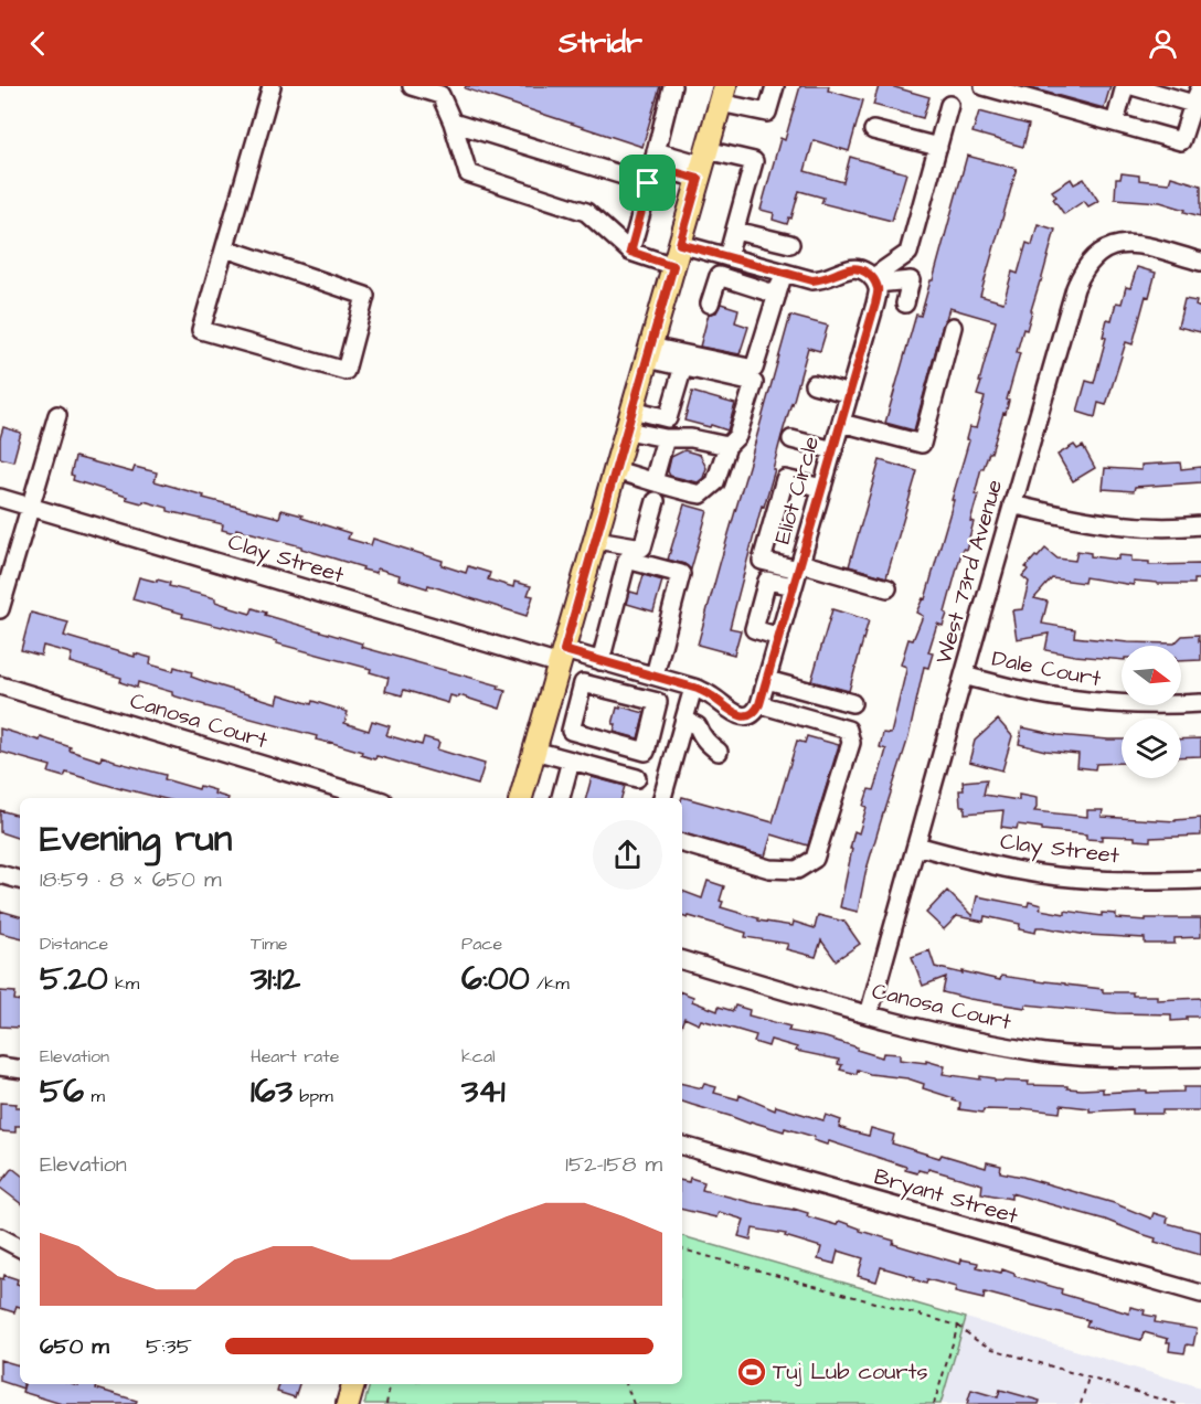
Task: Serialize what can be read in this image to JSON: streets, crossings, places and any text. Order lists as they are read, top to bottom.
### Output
{
  "streets": {
    "street": [
      "Eliot Circle",
      "Clay Street",
      "West 73rd Avenue",
      "Dale Court",
      "Canosa Court",
      "Bryant Street"
    ]
  },
  "crossings": [
    ["Clay Street", "West 73rd Avenue"],
    ["West 73rd Avenue", "Dale Court"],
    ["West 73rd Avenue", "Canosa Court"]
  ],
  "places": {
    "sports": ["Tuj Lub courts"]
  },
  "north": "right",
  "page": {
    "header": "Stridr",
    "heading": ["Evening run", "18:59 · 8 × 650 m"],
    "stats": [
      ["Distance", "5.20 km"],
      ["Time", "31:12"],
      ["Pace", "6:00 /km"],
      ["Elevation", "56 m"],
      ["Heart rate", "163 bpm"],
      ["kcal", "341"]
    ],
    "chart": ["Elevation", "152–158 m"],
    "list": [
      {
        "name": "650 m",
        "note": "5:35"
      }
    ]
  }
}
